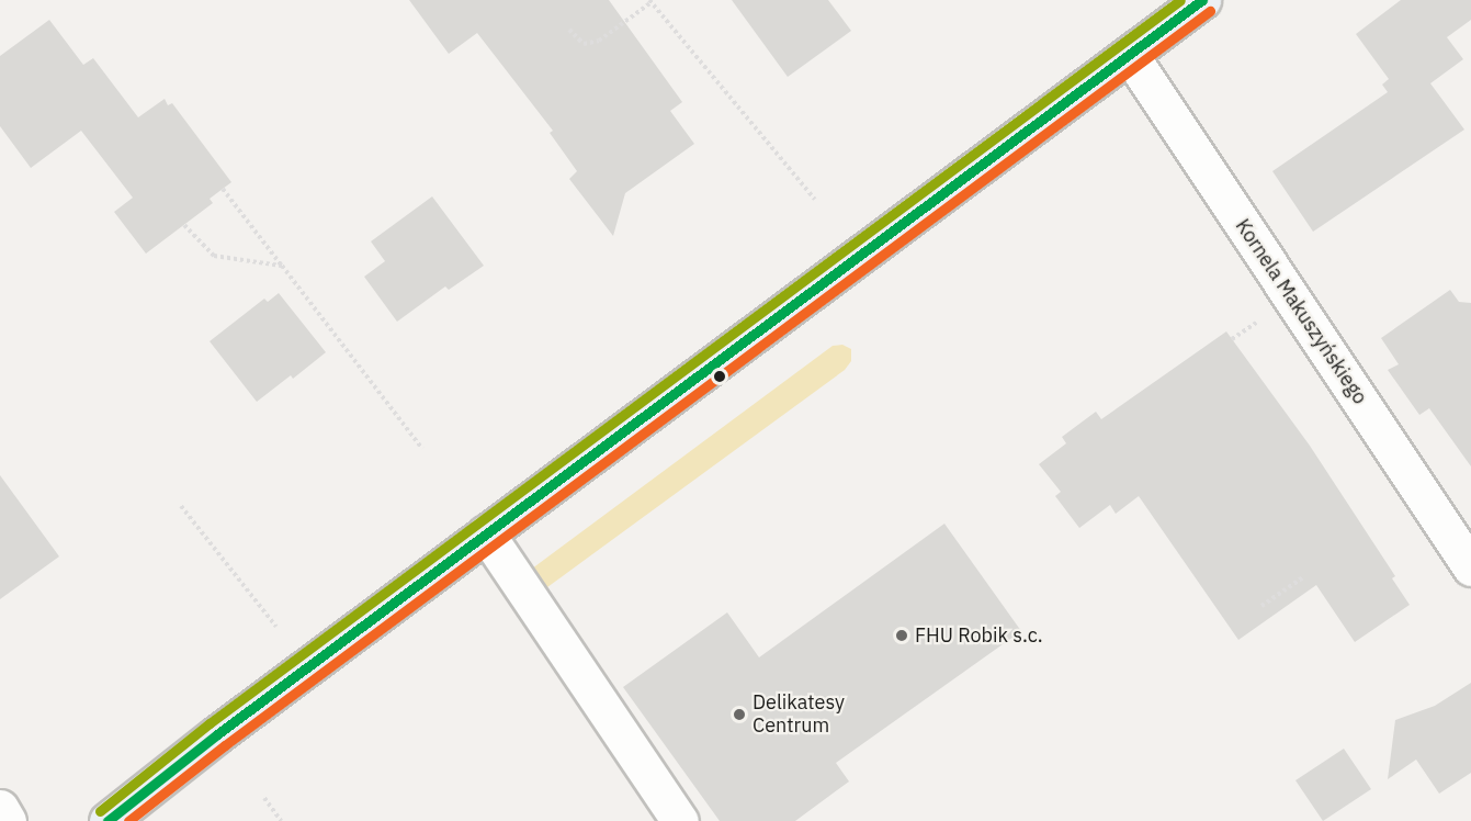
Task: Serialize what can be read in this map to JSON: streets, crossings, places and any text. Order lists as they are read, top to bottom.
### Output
{
  "streets": {
    "street": ["Kornela Makuszyńskiego"]
  },
  "places": ["FHU Robik s.c.", "Delikatesy Centrum"]
}
